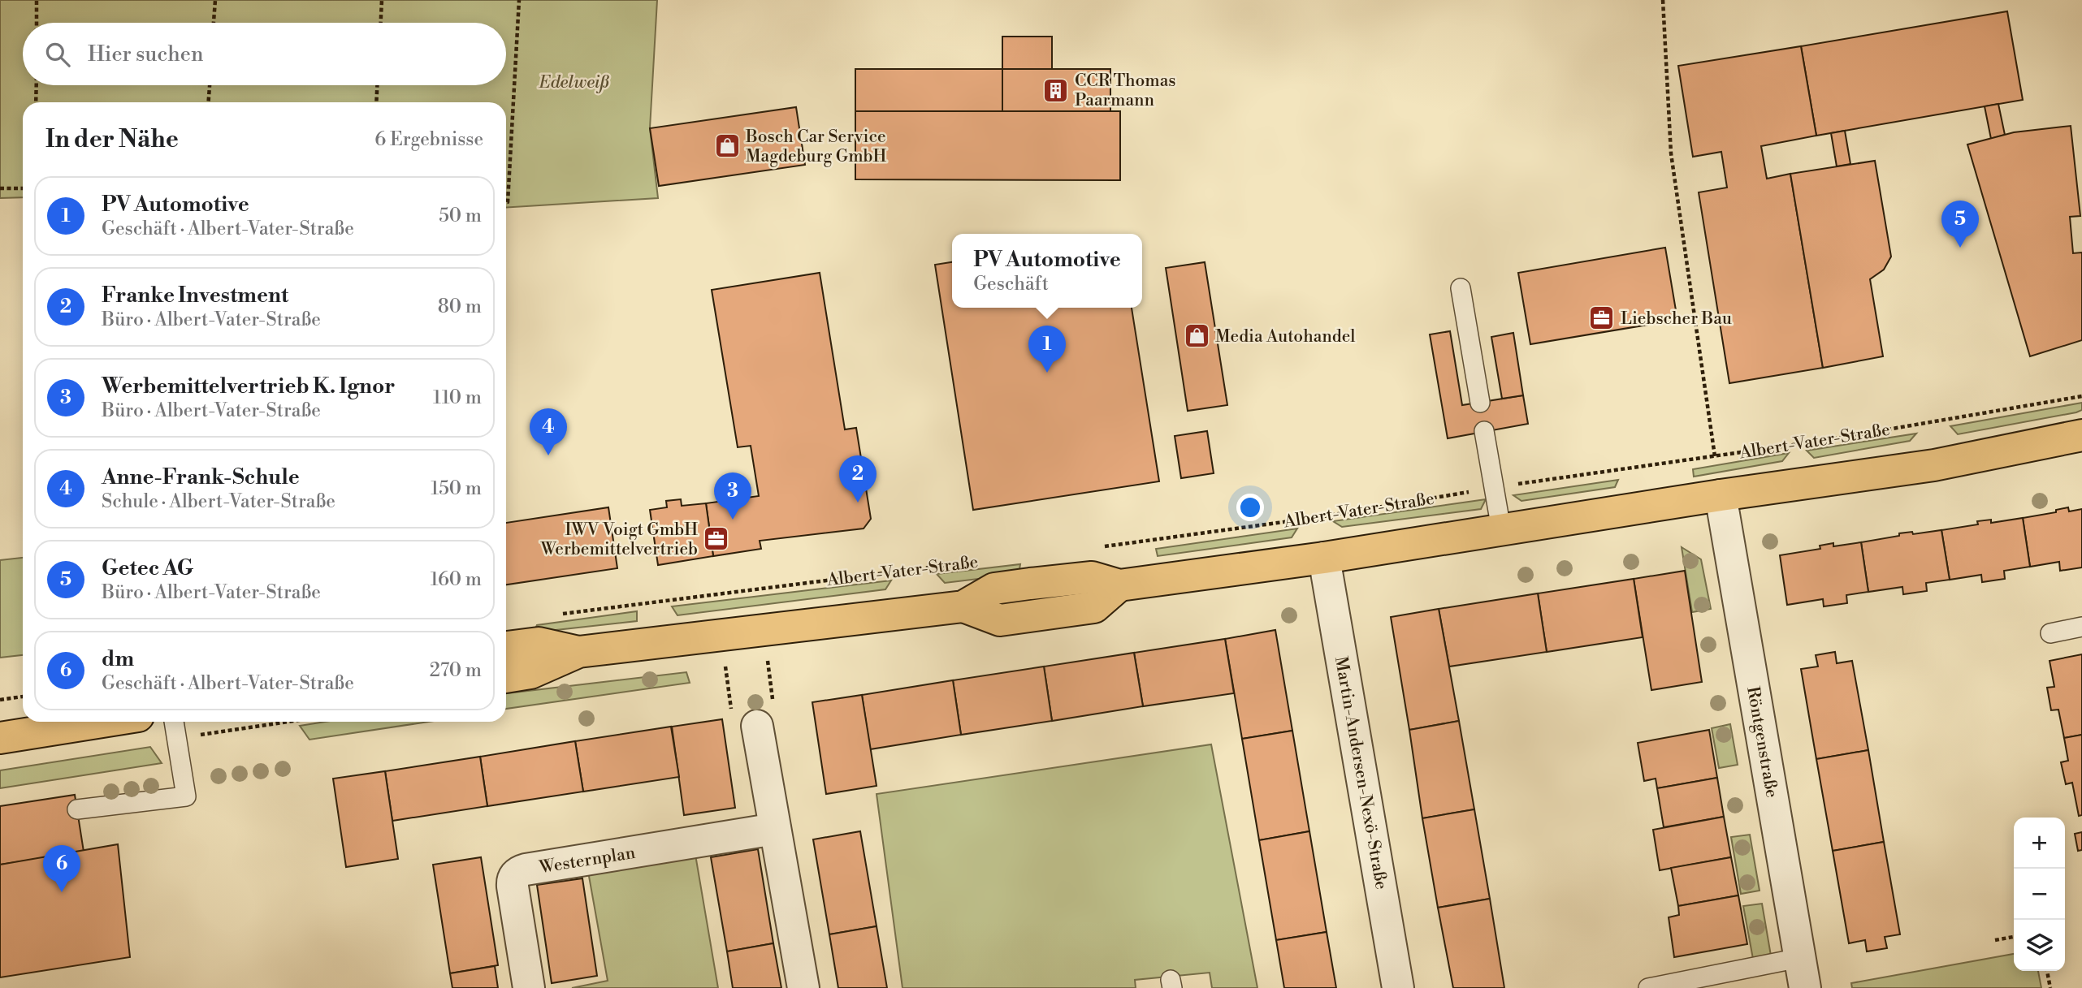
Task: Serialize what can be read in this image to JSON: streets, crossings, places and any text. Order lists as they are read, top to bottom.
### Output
{
  "streets": {
    "street": ["Röntgenstraße", "Martin-Andersen-Nexö-Straße", "Westernplan"],
    "path": ["Albert-Vater-Straße"]
  },
  "parks": ["Edelweiß"],
  "places": {
    "building": ["CCR Thomas Paarmann"],
    "shop": ["Bosch Car Service Magdeburg GmbH", "Media Autohandel"],
    "office": ["Liebscher Bau", "IWV Voigt GmbH Werbemittelvertrieb"]
  },
  "page": {
    "search": "Hier suchen",
    "heading": ["In der Nähe", "6 Ergebnisse"],
    "list": [
      {
        "mark": "1",
        "name": "PV Automotive",
        "note": "Geschäft · Albert-Vater-Straße",
        "value": "50 m"
      },
      {
        "mark": "2",
        "name": "Franke Investment",
        "note": "Büro · Albert-Vater-Straße",
        "value": "80 m"
      },
      {
        "mark": "3",
        "name": "Werbemittelvertrieb K. Ignor",
        "note": "Büro · Albert-Vater-Straße",
        "value": "110 m"
      },
      {
        "mark": "4",
        "name": "Anne-Frank-Schule",
        "note": "Schule · Albert-Vater-Straße",
        "value": "150 m"
      },
      {
        "mark": "5",
        "name": "Getec AG",
        "note": "Büro · Albert-Vater-Straße",
        "value": "160 m"
      },
      {
        "mark": "6",
        "name": "dm",
        "note": "Geschäft · Albert-Vater-Straße",
        "value": "270 m"
      }
    ],
    "pins": [
      "5",
      "1",
      "4",
      "2",
      "3",
      "6"
    ],
    "popup": ["PV Automotive", "Geschäft"],
    "map_buttons": ["+", "−"]
  }
}
